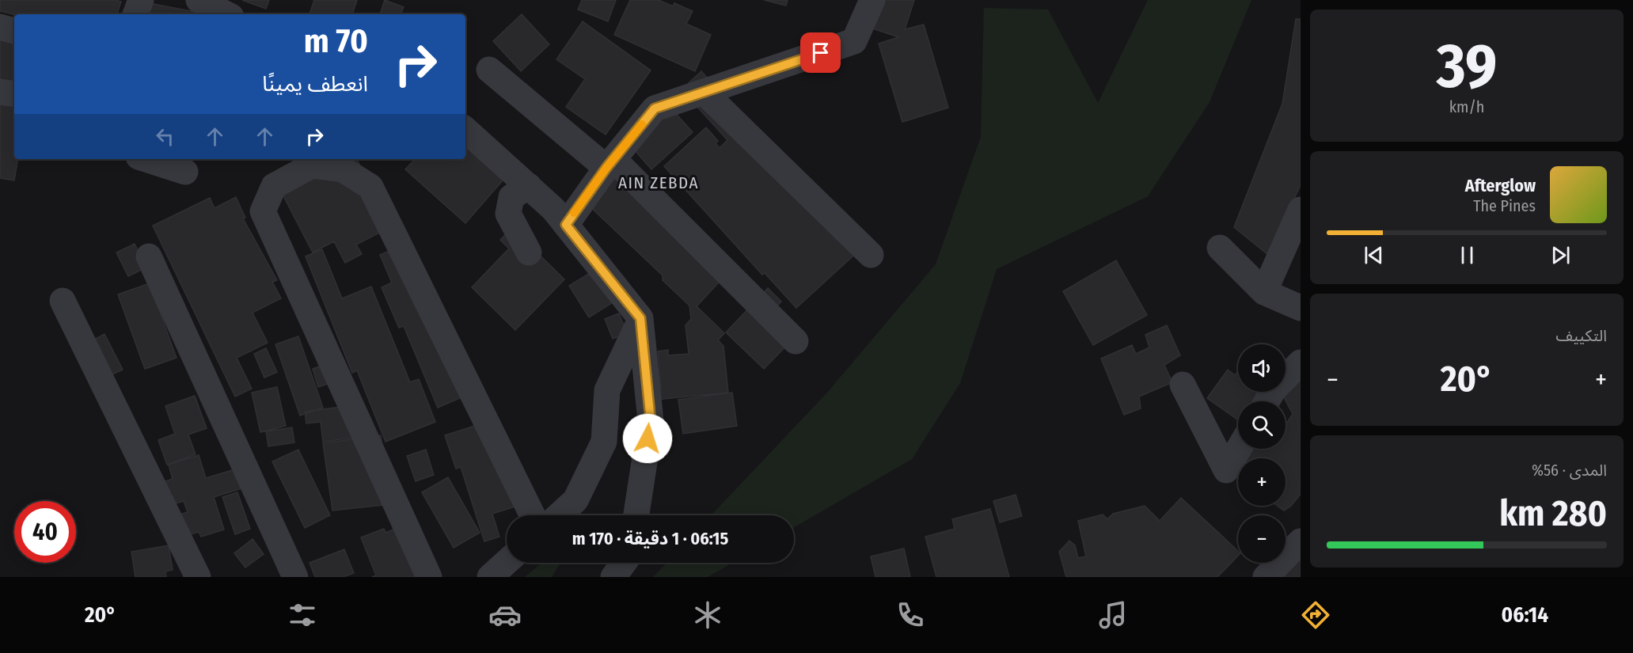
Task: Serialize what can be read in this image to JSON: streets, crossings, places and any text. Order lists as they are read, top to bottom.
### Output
{
  "districts": ["AIN ZEBDA"],
  "page": {
    "tile": [
      ["39", "km/h"],
      "التكييف",
      ["المدى · 56%", "280 km"]
    ],
    "turn": ["70 m", "انعطف يمينًا"],
    "song": ["Afterglow", "The Pines"],
    "map_buttons": ["+", "−"],
    "heat": ["−", "20°", "+"],
    "limit": "40",
    "trip": "06:15 · 1 دقيقة · 170 m",
    "tabs": ["06:14", "20°"]
  }
}
